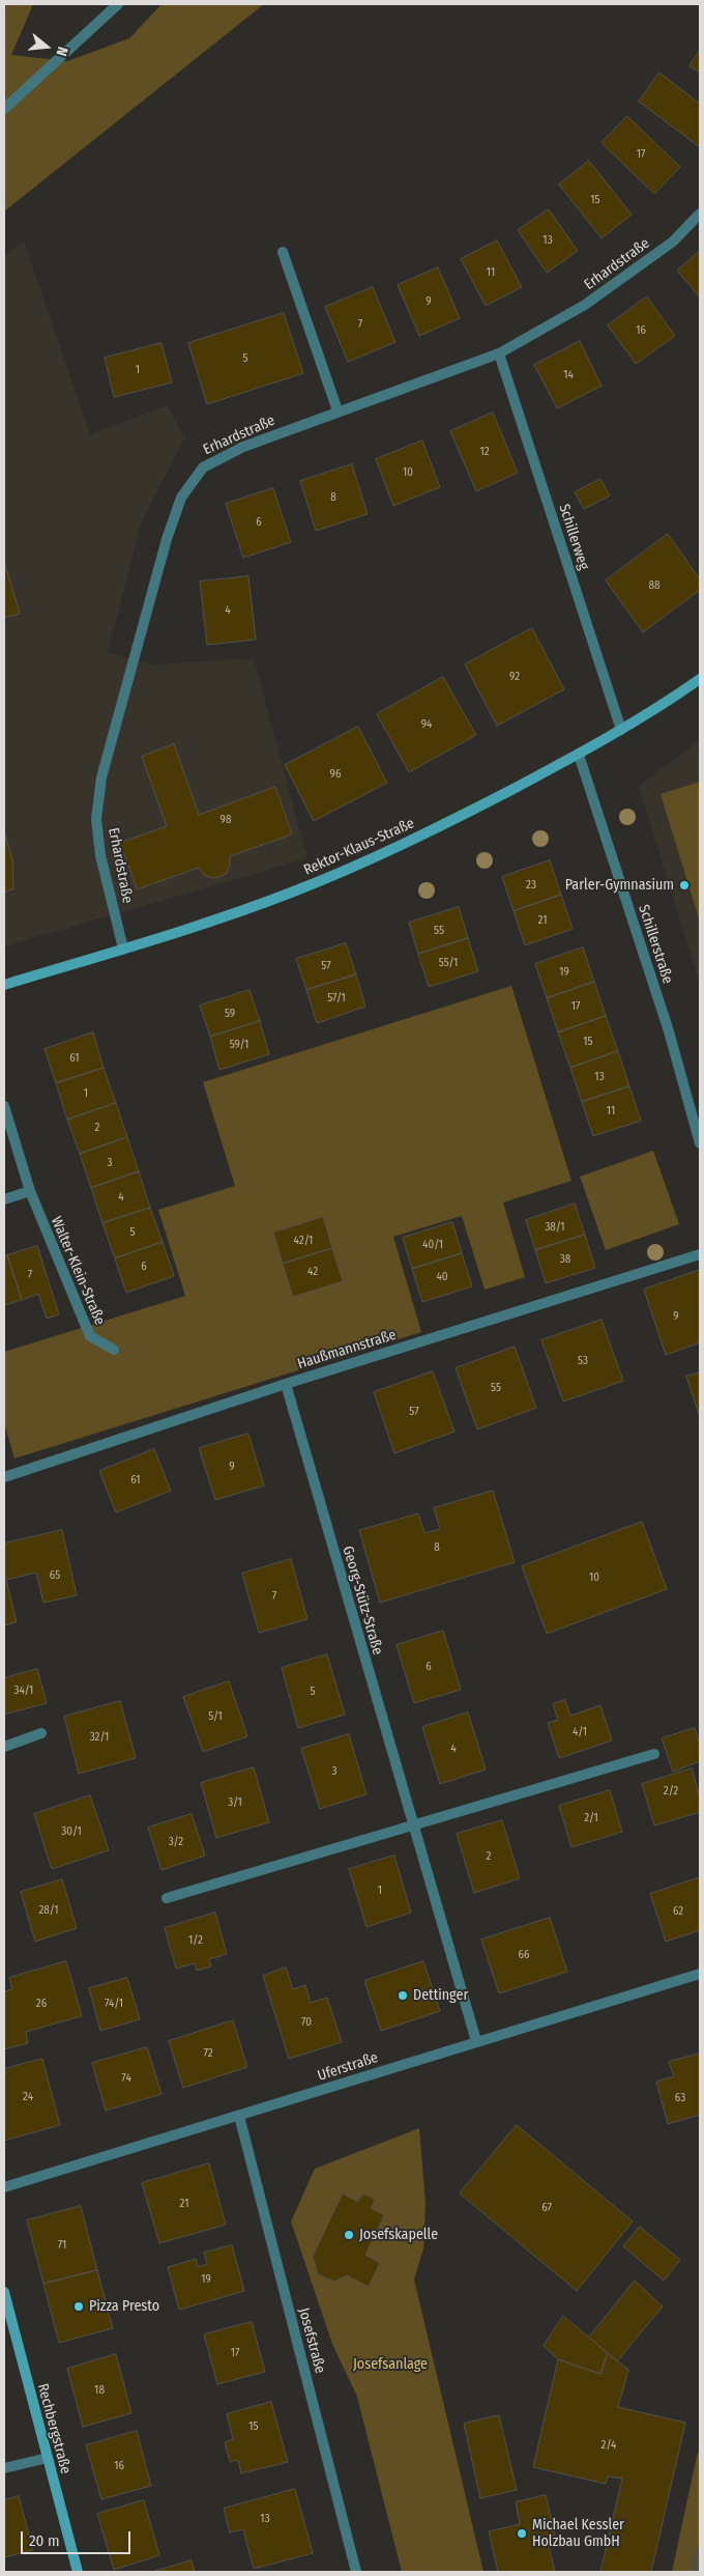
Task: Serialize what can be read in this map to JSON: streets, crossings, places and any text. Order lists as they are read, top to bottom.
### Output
{
  "streets": {
    "main road": ["Rektor-Klaus-Straße", "Rechbergstraße"],
    "street": [
      "Erhardstraße",
      "Schillerweg",
      "Schillerstraße",
      "Walter-Klein-Straße",
      "Haußmannstraße",
      "Georg-Stütz-Straße",
      "Uferstraße",
      "Josefstraße"
    ]
  },
  "crossings": [
    ["Erhardstraße", "Schillerweg"],
    ["Erhardstraße", "Rektor-Klaus-Straße"],
    ["Schillerweg", "Rektor-Klaus-Straße"],
    ["Rektor-Klaus-Straße", "Schillerstraße"],
    ["Haußmannstraße", "Georg-Stütz-Straße"],
    ["Georg-Stütz-Straße", "Uferstraße"],
    ["Uferstraße", "Josefstraße"]
  ],
  "parks": ["Josefsanlage"],
  "places": [
    "Parler-Gymnasium",
    "Dettinger",
    "Josefskapelle",
    "Pizza Presto",
    "Michael Kessler Holzbau GmbH"
  ],
  "house_numbers": [
    "17",
    "15",
    "13",
    "11",
    "9",
    "7",
    "16",
    "5",
    "1",
    "14",
    "12",
    "10",
    "8",
    "6",
    "88",
    "4",
    "92",
    "94",
    "96",
    "98",
    "23",
    "21",
    "55",
    "55/1",
    "57",
    "19",
    "57/1",
    "17",
    "59",
    "15",
    "59/1",
    "61",
    "13",
    "1",
    "11",
    "2",
    "3",
    "4",
    "38/1",
    "5",
    "42/1",
    "40/1",
    "38",
    "6",
    "42",
    "7",
    "40",
    "9",
    "53",
    "55",
    "57",
    "9",
    "61",
    "8",
    "65",
    "10",
    "7",
    "6",
    "34/1",
    "5",
    "5/1",
    "4/1",
    "32/1",
    "4",
    "3",
    "2/2",
    "3/1",
    "2/1",
    "30/1",
    "3/2",
    "2",
    "1",
    "28/1",
    "62",
    "1/2",
    "66",
    "26",
    "74/1",
    "70",
    "72",
    "74",
    "24",
    "63",
    "21",
    "67",
    "71",
    "19",
    "17",
    "18",
    "15",
    "2/4",
    "16",
    "13"
  ],
  "scale_bar": "20 m",
  "north": "right"
}
